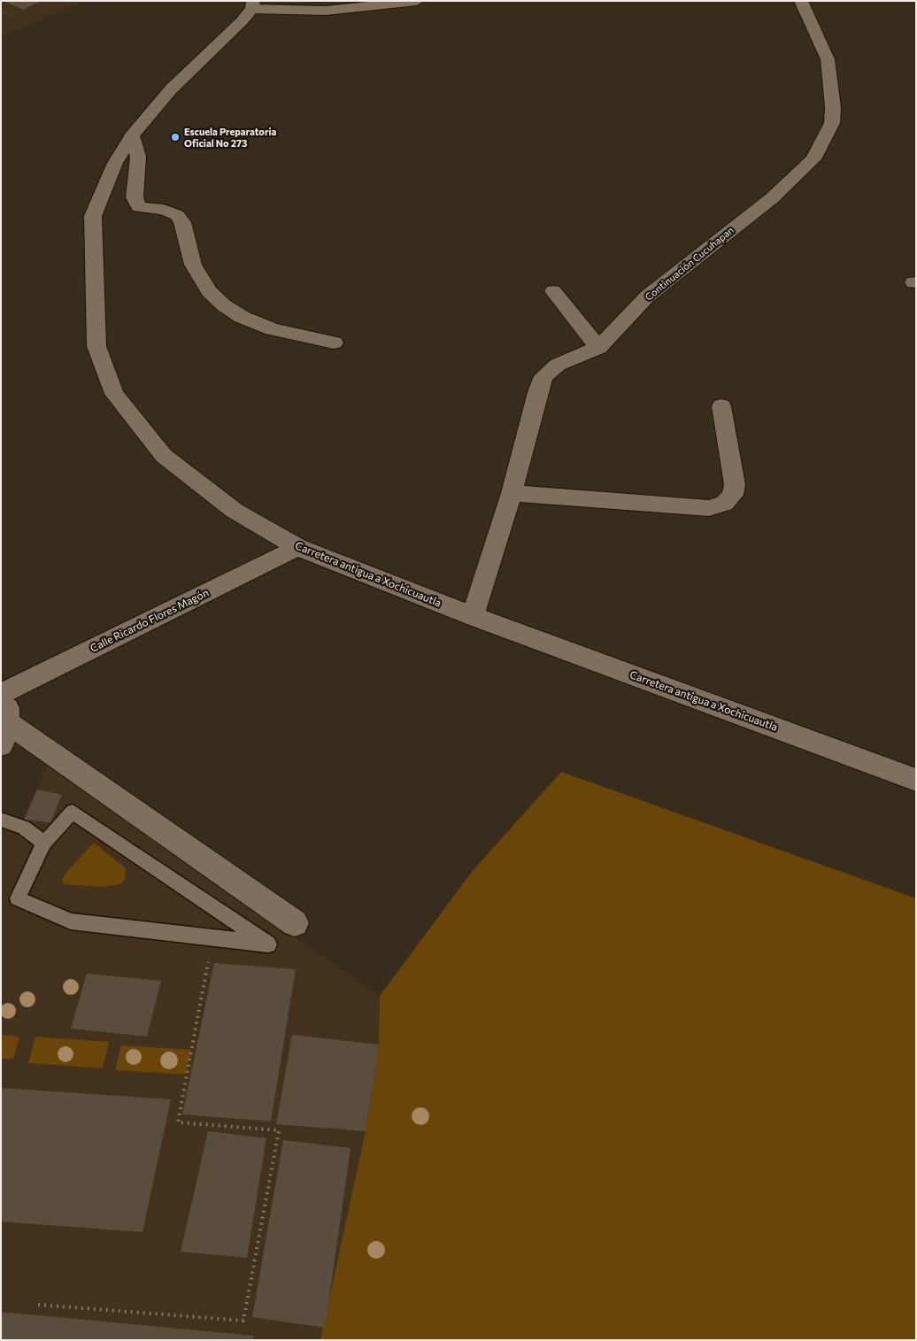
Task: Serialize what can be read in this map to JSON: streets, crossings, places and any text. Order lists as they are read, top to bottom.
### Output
{
  "streets": {
    "street": ["Continuación Cucuhapan", "Carretera antigua a Xochicuautla", "Calle Ricardo Flores Magón"]
  },
  "crossings": [
    ["Continuación Cucuhapan", "Carretera antigua a Xochicuautla"],
    ["Carretera antigua a Xochicuautla", "Calle Ricardo Flores Magón"]
  ],
  "places": ["Escuela Preparatoria Oficial No 273"]
}
